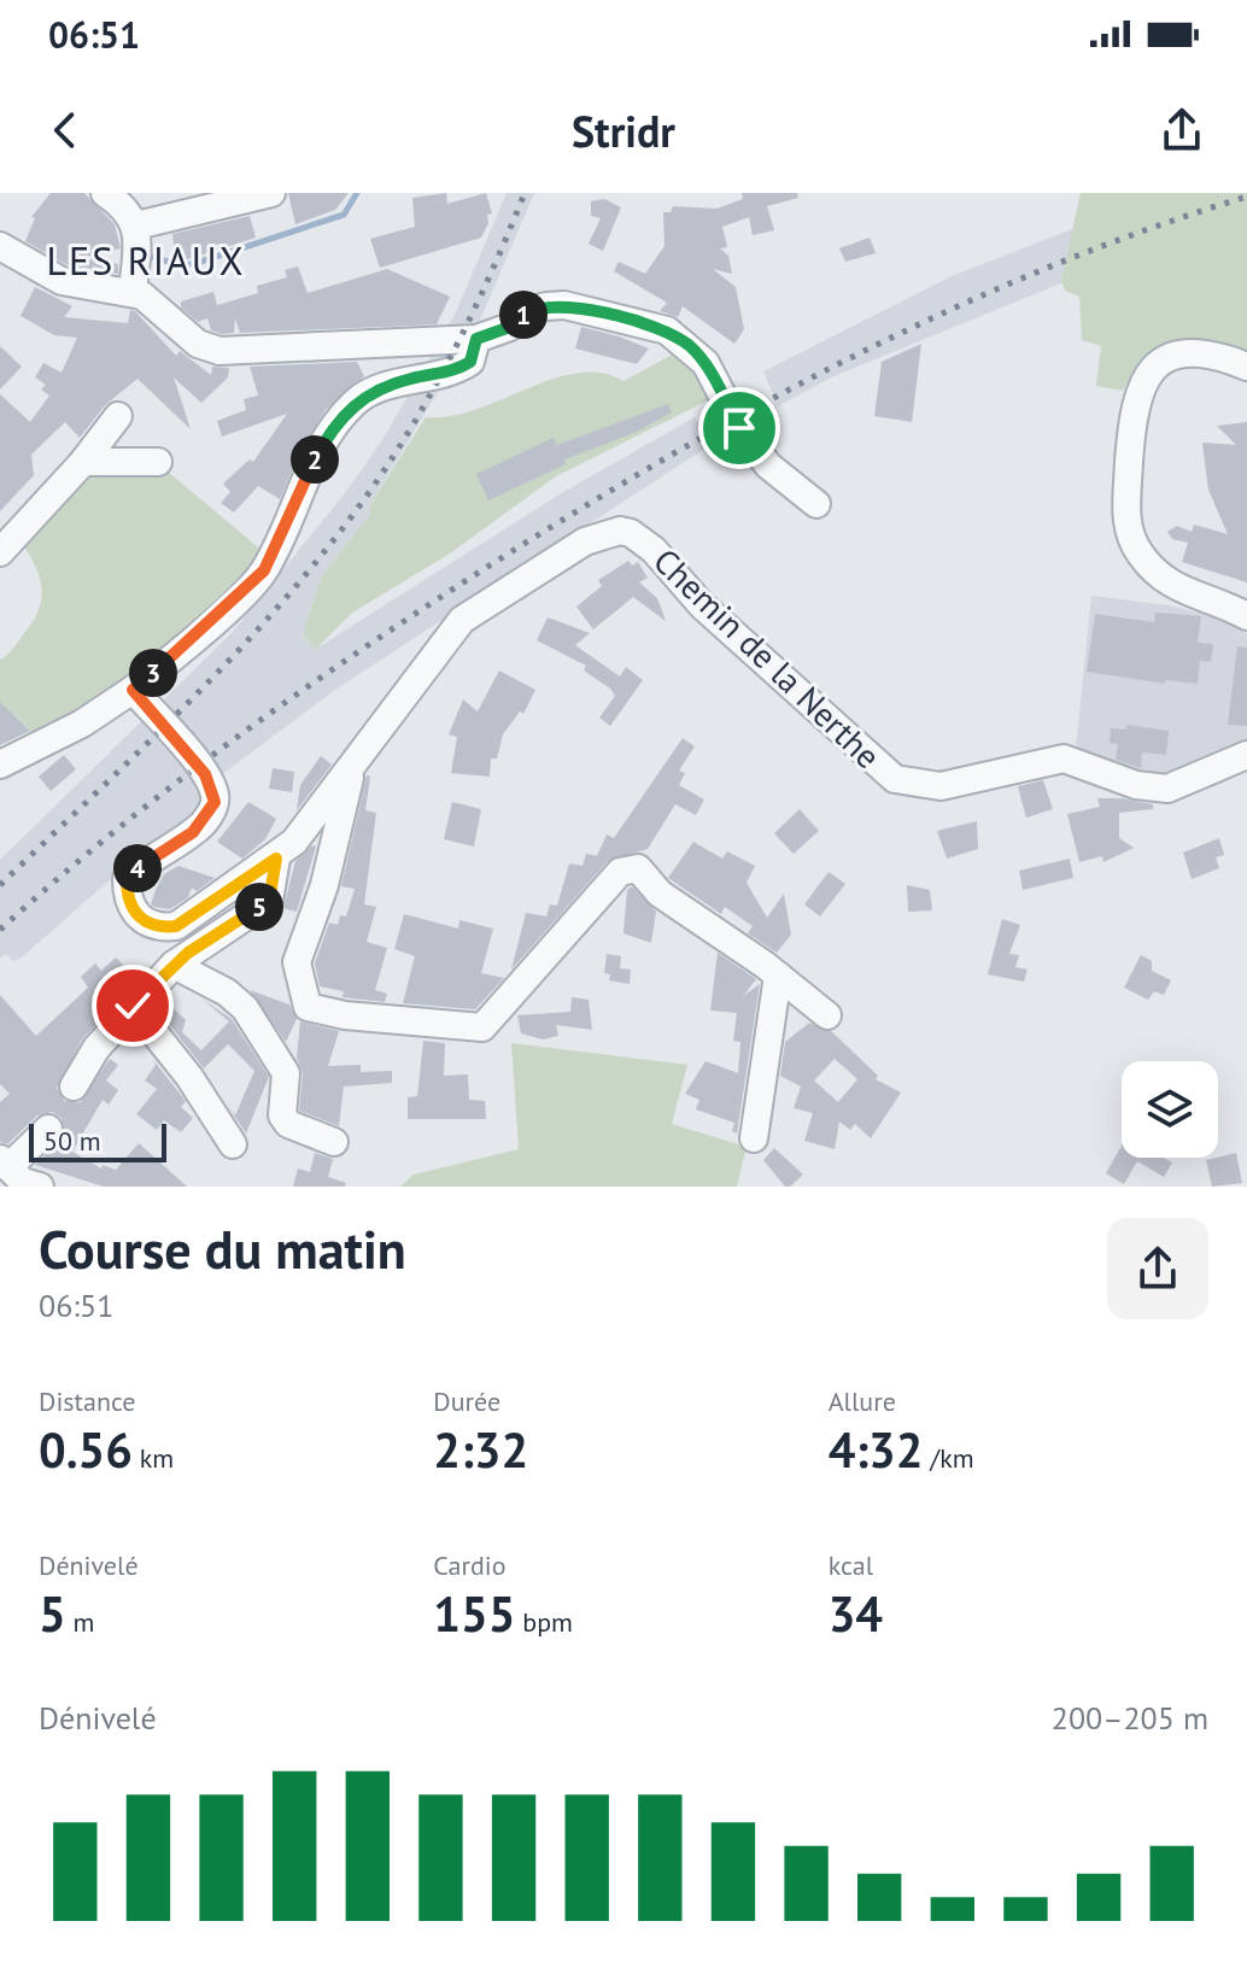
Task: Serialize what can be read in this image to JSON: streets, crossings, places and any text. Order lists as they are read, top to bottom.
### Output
{
  "streets": {
    "street": ["Chemin de la Nerthe"]
  },
  "districts": ["LES RIAUX"],
  "scale_bar": "50 m",
  "page": {
    "status": "06:51",
    "header": "Stridr",
    "pins": [
      "1",
      "2",
      "3",
      "4",
      "5"
    ],
    "scale": "50 m",
    "heading": ["Course du matin", "06:51"],
    "stats": [
      ["Distance", "0.56 km"],
      ["Durée", "2:32"],
      ["Allure", "4:32 /km"],
      ["Dénivelé", "5 m"],
      ["Cardio", "155 bpm"],
      ["kcal", "34"]
    ],
    "chart": ["Dénivelé", "200–205 m"]
  }
}
